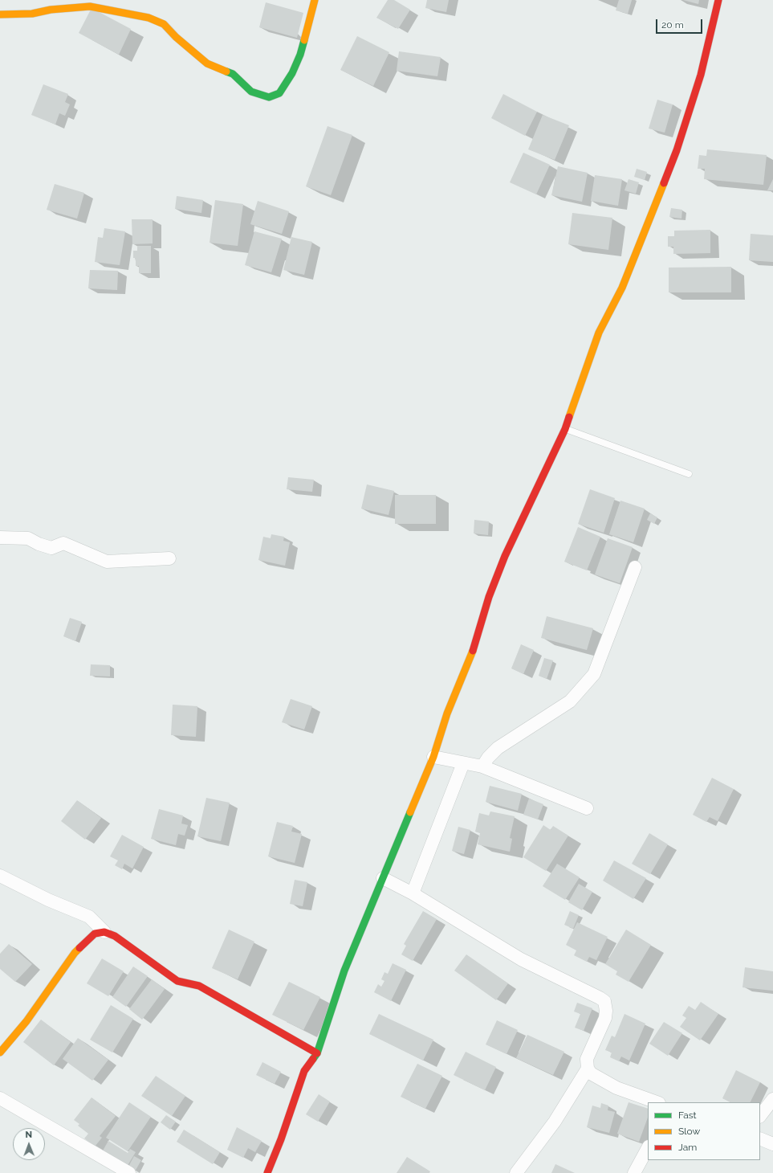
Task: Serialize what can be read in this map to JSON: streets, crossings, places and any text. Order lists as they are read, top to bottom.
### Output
{
  "legend": ["Fast", "Slow", "Jam"],
  "scale_bar": "20 m",
  "north": "top"
}
